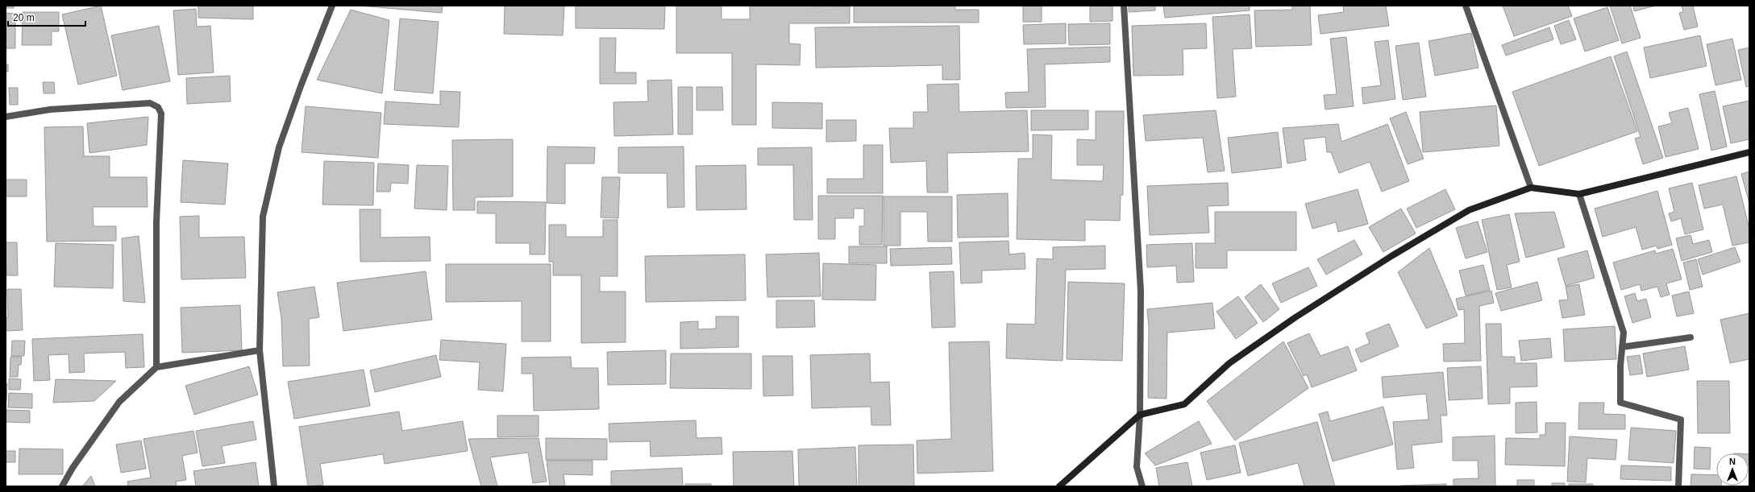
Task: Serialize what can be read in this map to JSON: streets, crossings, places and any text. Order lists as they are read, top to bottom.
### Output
{
  "scale_bar": "20 m",
  "north": "top"
}
